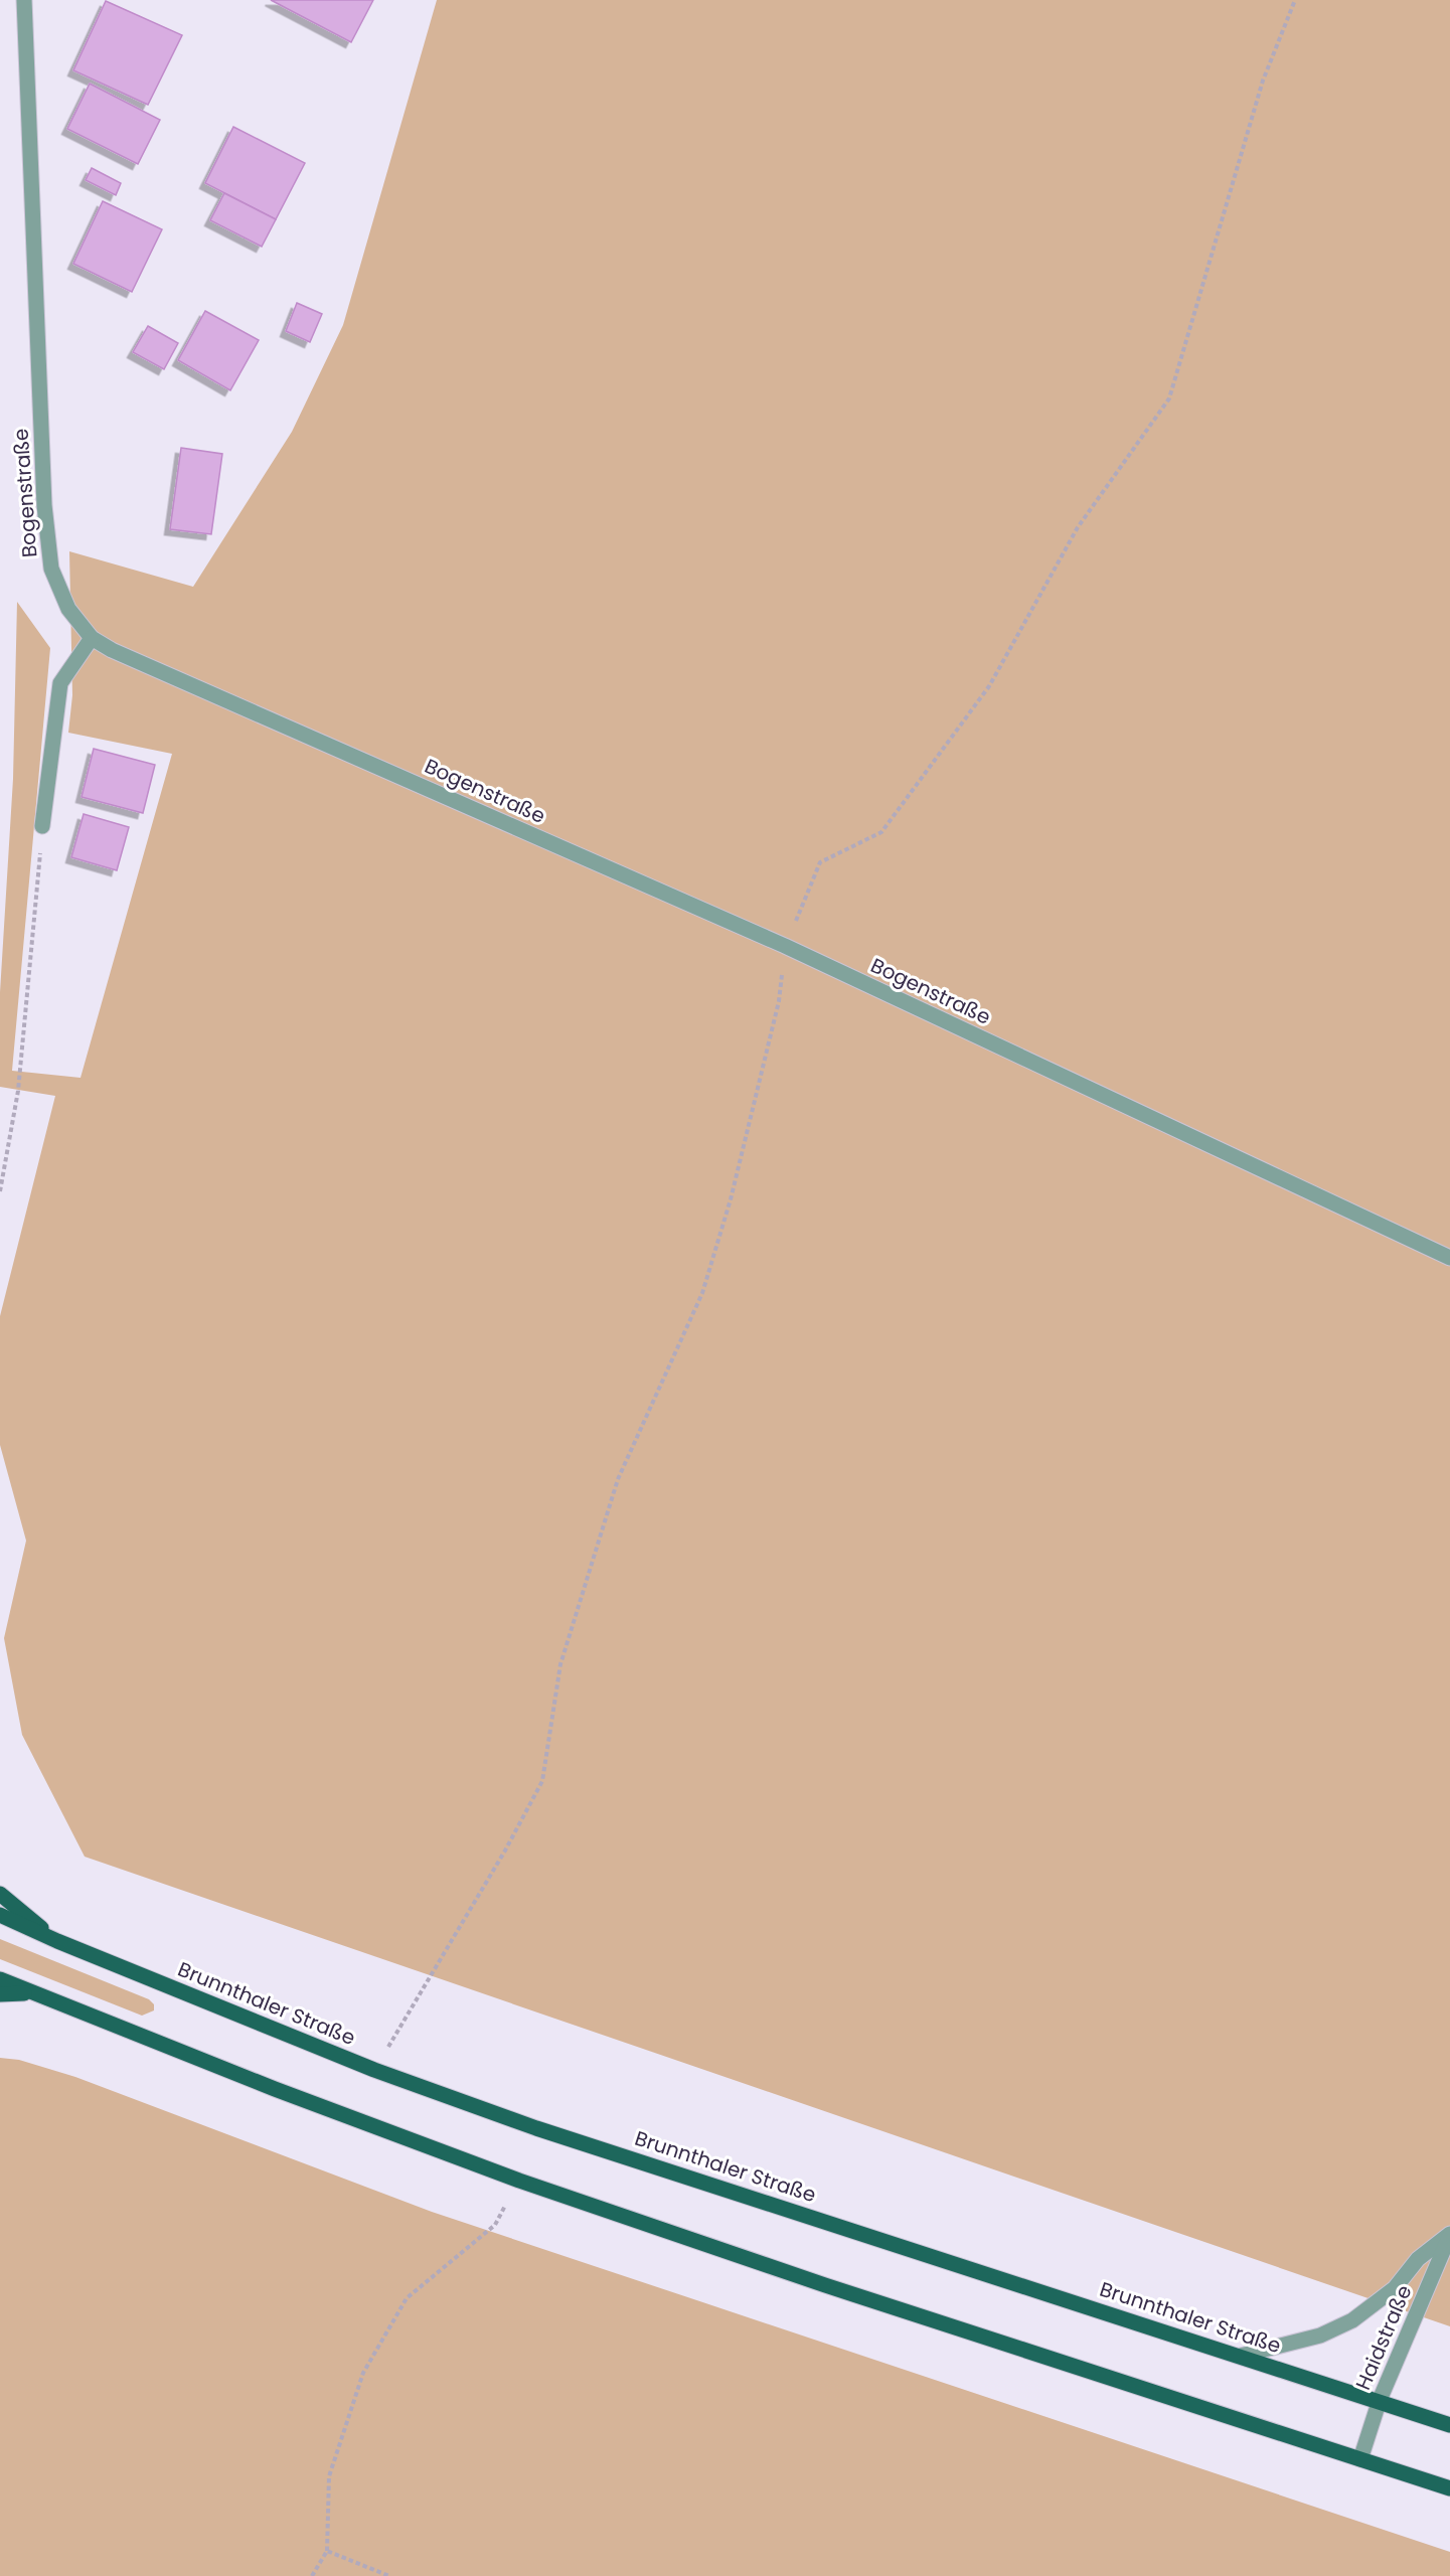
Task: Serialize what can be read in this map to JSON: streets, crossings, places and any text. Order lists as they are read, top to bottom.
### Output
{
  "streets": {
    "main road": ["Brunnthaler Straße"],
    "street": ["Bogenstraße", "Haidstraße"]
  },
  "crossings": [
    ["Brunnthaler Straße", "Haidstraße"]
  ]
}
